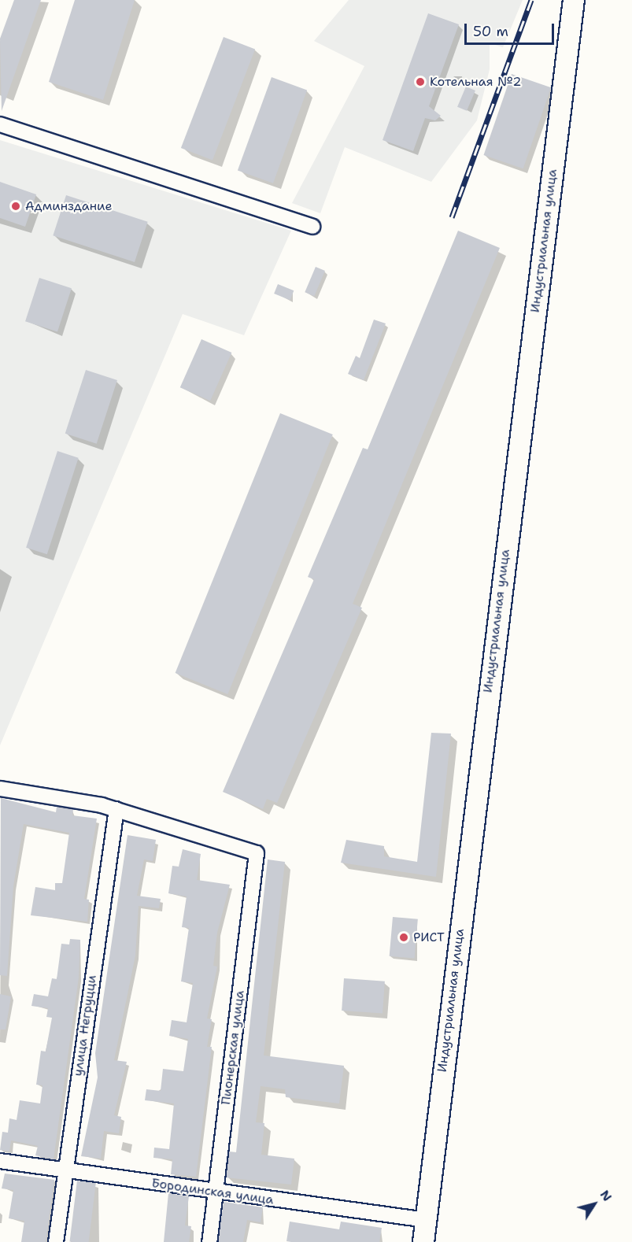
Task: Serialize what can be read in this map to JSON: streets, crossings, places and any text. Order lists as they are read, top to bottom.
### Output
{
  "streets": {
    "main road": ["Индустриальная улица"],
    "street": ["улица Негруцци", "Пионерская улица", "Бородинская улица"]
  },
  "crossings": [
    ["Индустриальная улица", "Бородинская улица"],
    ["улица Негруцци", "Пионерская улица"],
    ["улица Негруцци", "Бородинская улица"],
    ["Пионерская улица", "Бородинская улица"]
  ],
  "places": ["Котельная №2", "Админздание", "РИСТ"],
  "scale_bar": "50 m",
  "north": "top right"
}
